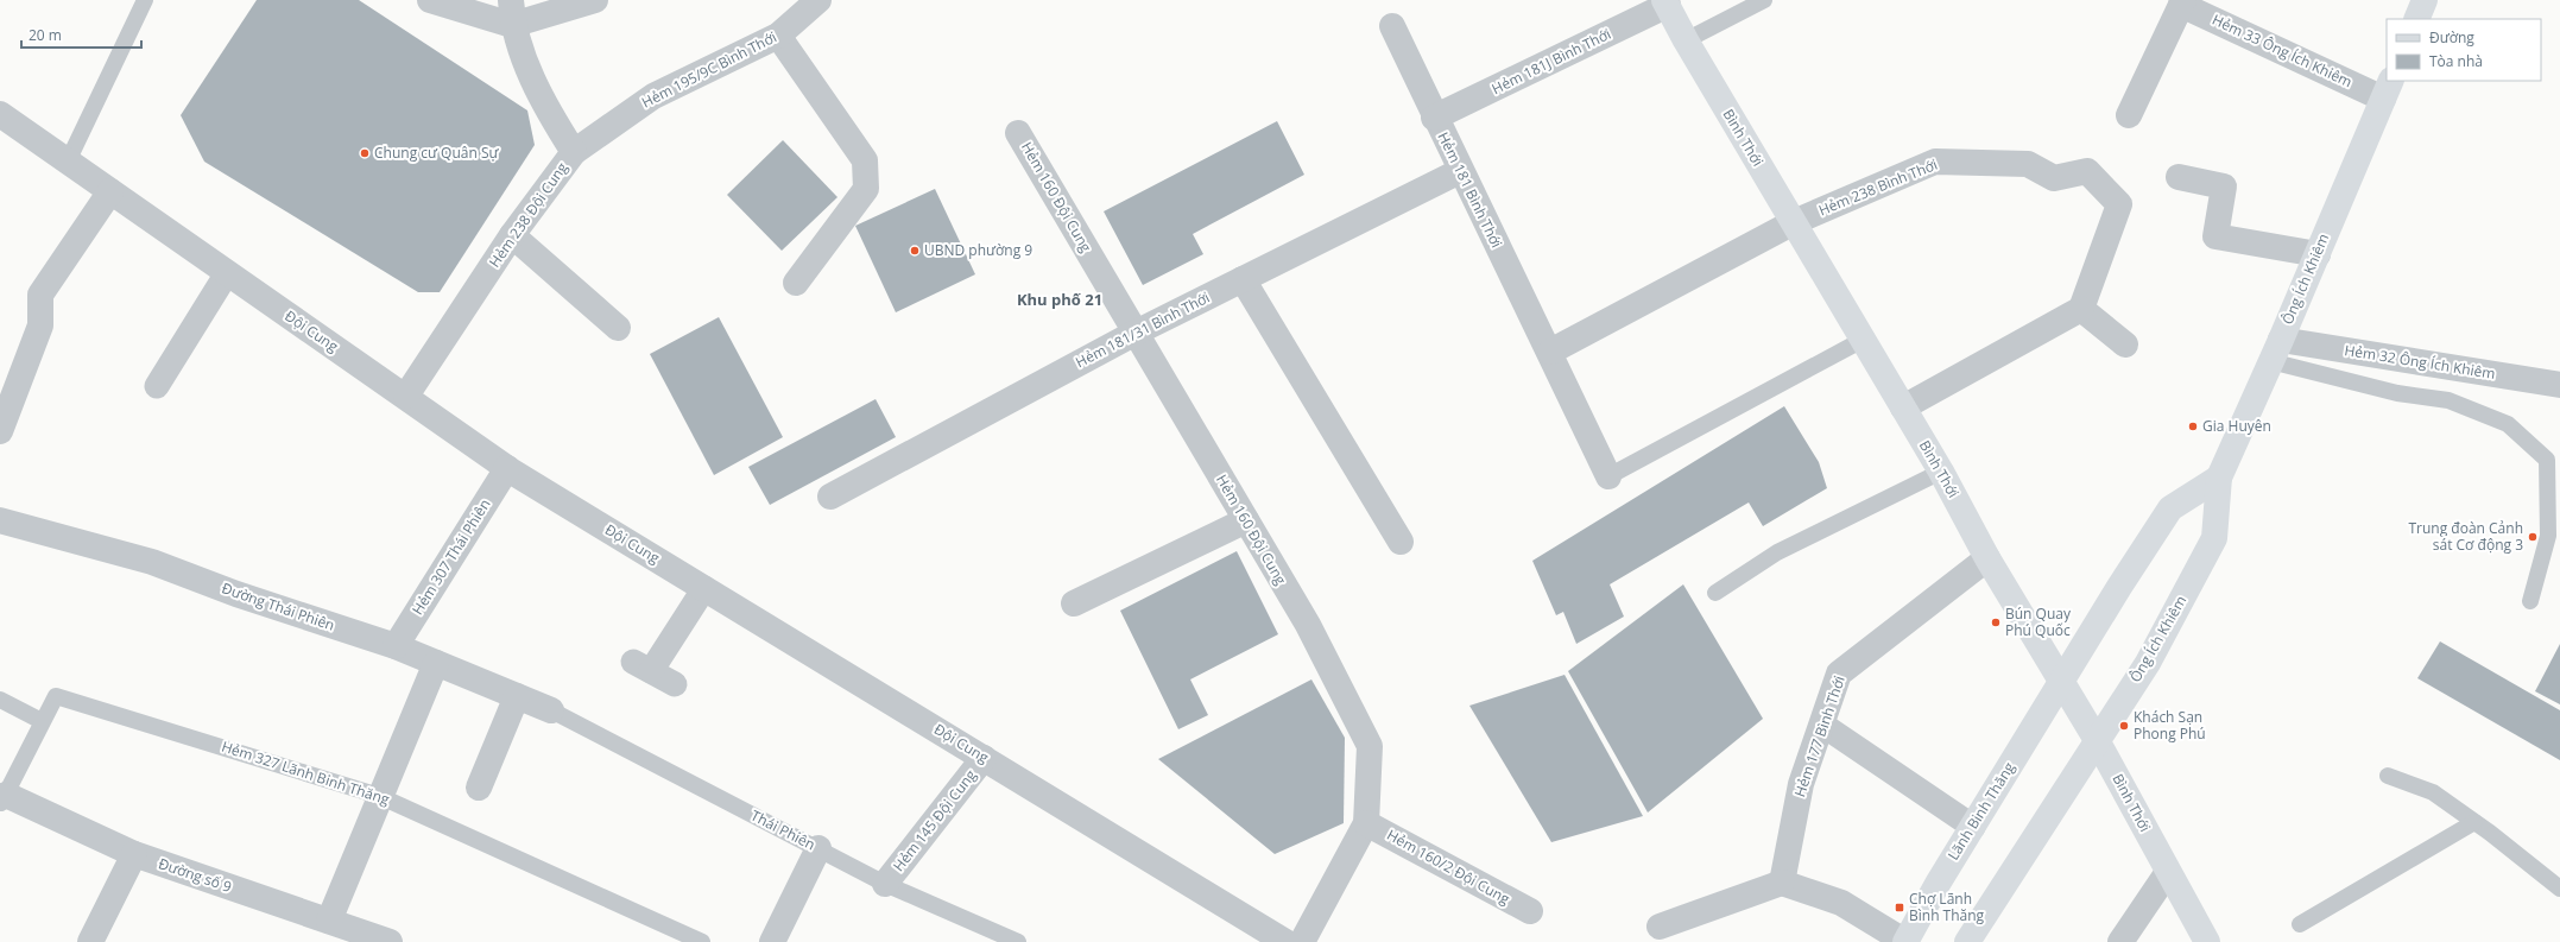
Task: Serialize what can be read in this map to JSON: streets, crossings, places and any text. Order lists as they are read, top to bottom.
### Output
{
  "streets": {
    "main road": ["Bình Thới", "Ông Ích Khiêm", "Lãnh Binh Thăng"],
    "street": [
      "Hẻm 33 Ông Ích Khiêm",
      "Hẻm 181J Bình Thới",
      "Hẻm 195/9C Bình Thới",
      "Hẻm 238 Bình Thới",
      "Hẻm 181 Bình Thới",
      "Hẻm 160 Đội Cung",
      "Hẻm 238 Đội Cung",
      "Hẻm 181/31 Bình Thới",
      "Đội Cung",
      "Hẻm 32 Ông Ích Khiêm",
      "Hẻm 307 Thái Phiên",
      "Đường Thái Phiên",
      "Hẻm 177 Bình Thới",
      "Hẻm 145 Đội Cung",
      "Hẻm 160/2 Đội Cung",
      "Đường số 9"
    ],
    "lane": ["Hẻm 327 Lãnh Binh Thăng", "Thái Phiên"]
  },
  "crossings": [
    ["Hẻm 33 Ông Ích Khiêm", "Ông Ích Khiêm"],
    ["Hẻm 181J Bình Thới", "Bình Thới"],
    ["Hẻm 181J Bình Thới", "Hẻm 181 Bình Thới"],
    ["Hẻm 195/9C Bình Thới", "Hẻm 238 Đội Cung"],
    ["Bình Thới", "Hẻm 238 Bình Thới"],
    ["Bình Thới", "Ông Ích Khiêm"],
    ["Bình Thới", "Hẻm 177 Bình Thới"],
    ["Bình Thới", "Lãnh Binh Thăng"],
    ["Hẻm 181 Bình Thới", "Hẻm 181/31 Bình Thới"],
    ["Hẻm 160 Đội Cung", "Hẻm 181/31 Bình Thới"],
    ["Hẻm 160 Đội Cung", "Hẻm 160/2 Đội Cung"],
    ["Hẻm 238 Đội Cung", "Đội Cung"],
    ["Ông Ích Khiêm", "Hẻm 32 Ông Ích Khiêm"],
    ["Đội Cung", "Hẻm 307 Thái Phiên"],
    ["Đội Cung", "Hẻm 145 Đội Cung"],
    ["Hẻm 307 Thái Phiên", "Đường Thái Phiên"],
    ["Đường Thái Phiên", "Thái Phiên"],
    ["Hẻm 145 Đội Cung", "Thái Phiên"]
  ],
  "districts": ["Khu phố 21"],
  "places": {
    "other": [
      "Chung cư Quân Sự",
      "UBND phường 9",
      "Gia Huyên",
      "Trung đoàn Cảnh sát Cơ động 3",
      "Bún Quay Phú Quốc",
      "Khách Sạn Phong Phú"
    ],
    "transit": ["Chợ Lãnh Bình Thăng"]
  },
  "legend": ["Đường", "Tòa nhà"],
  "scale_bar": "20 m"
}
